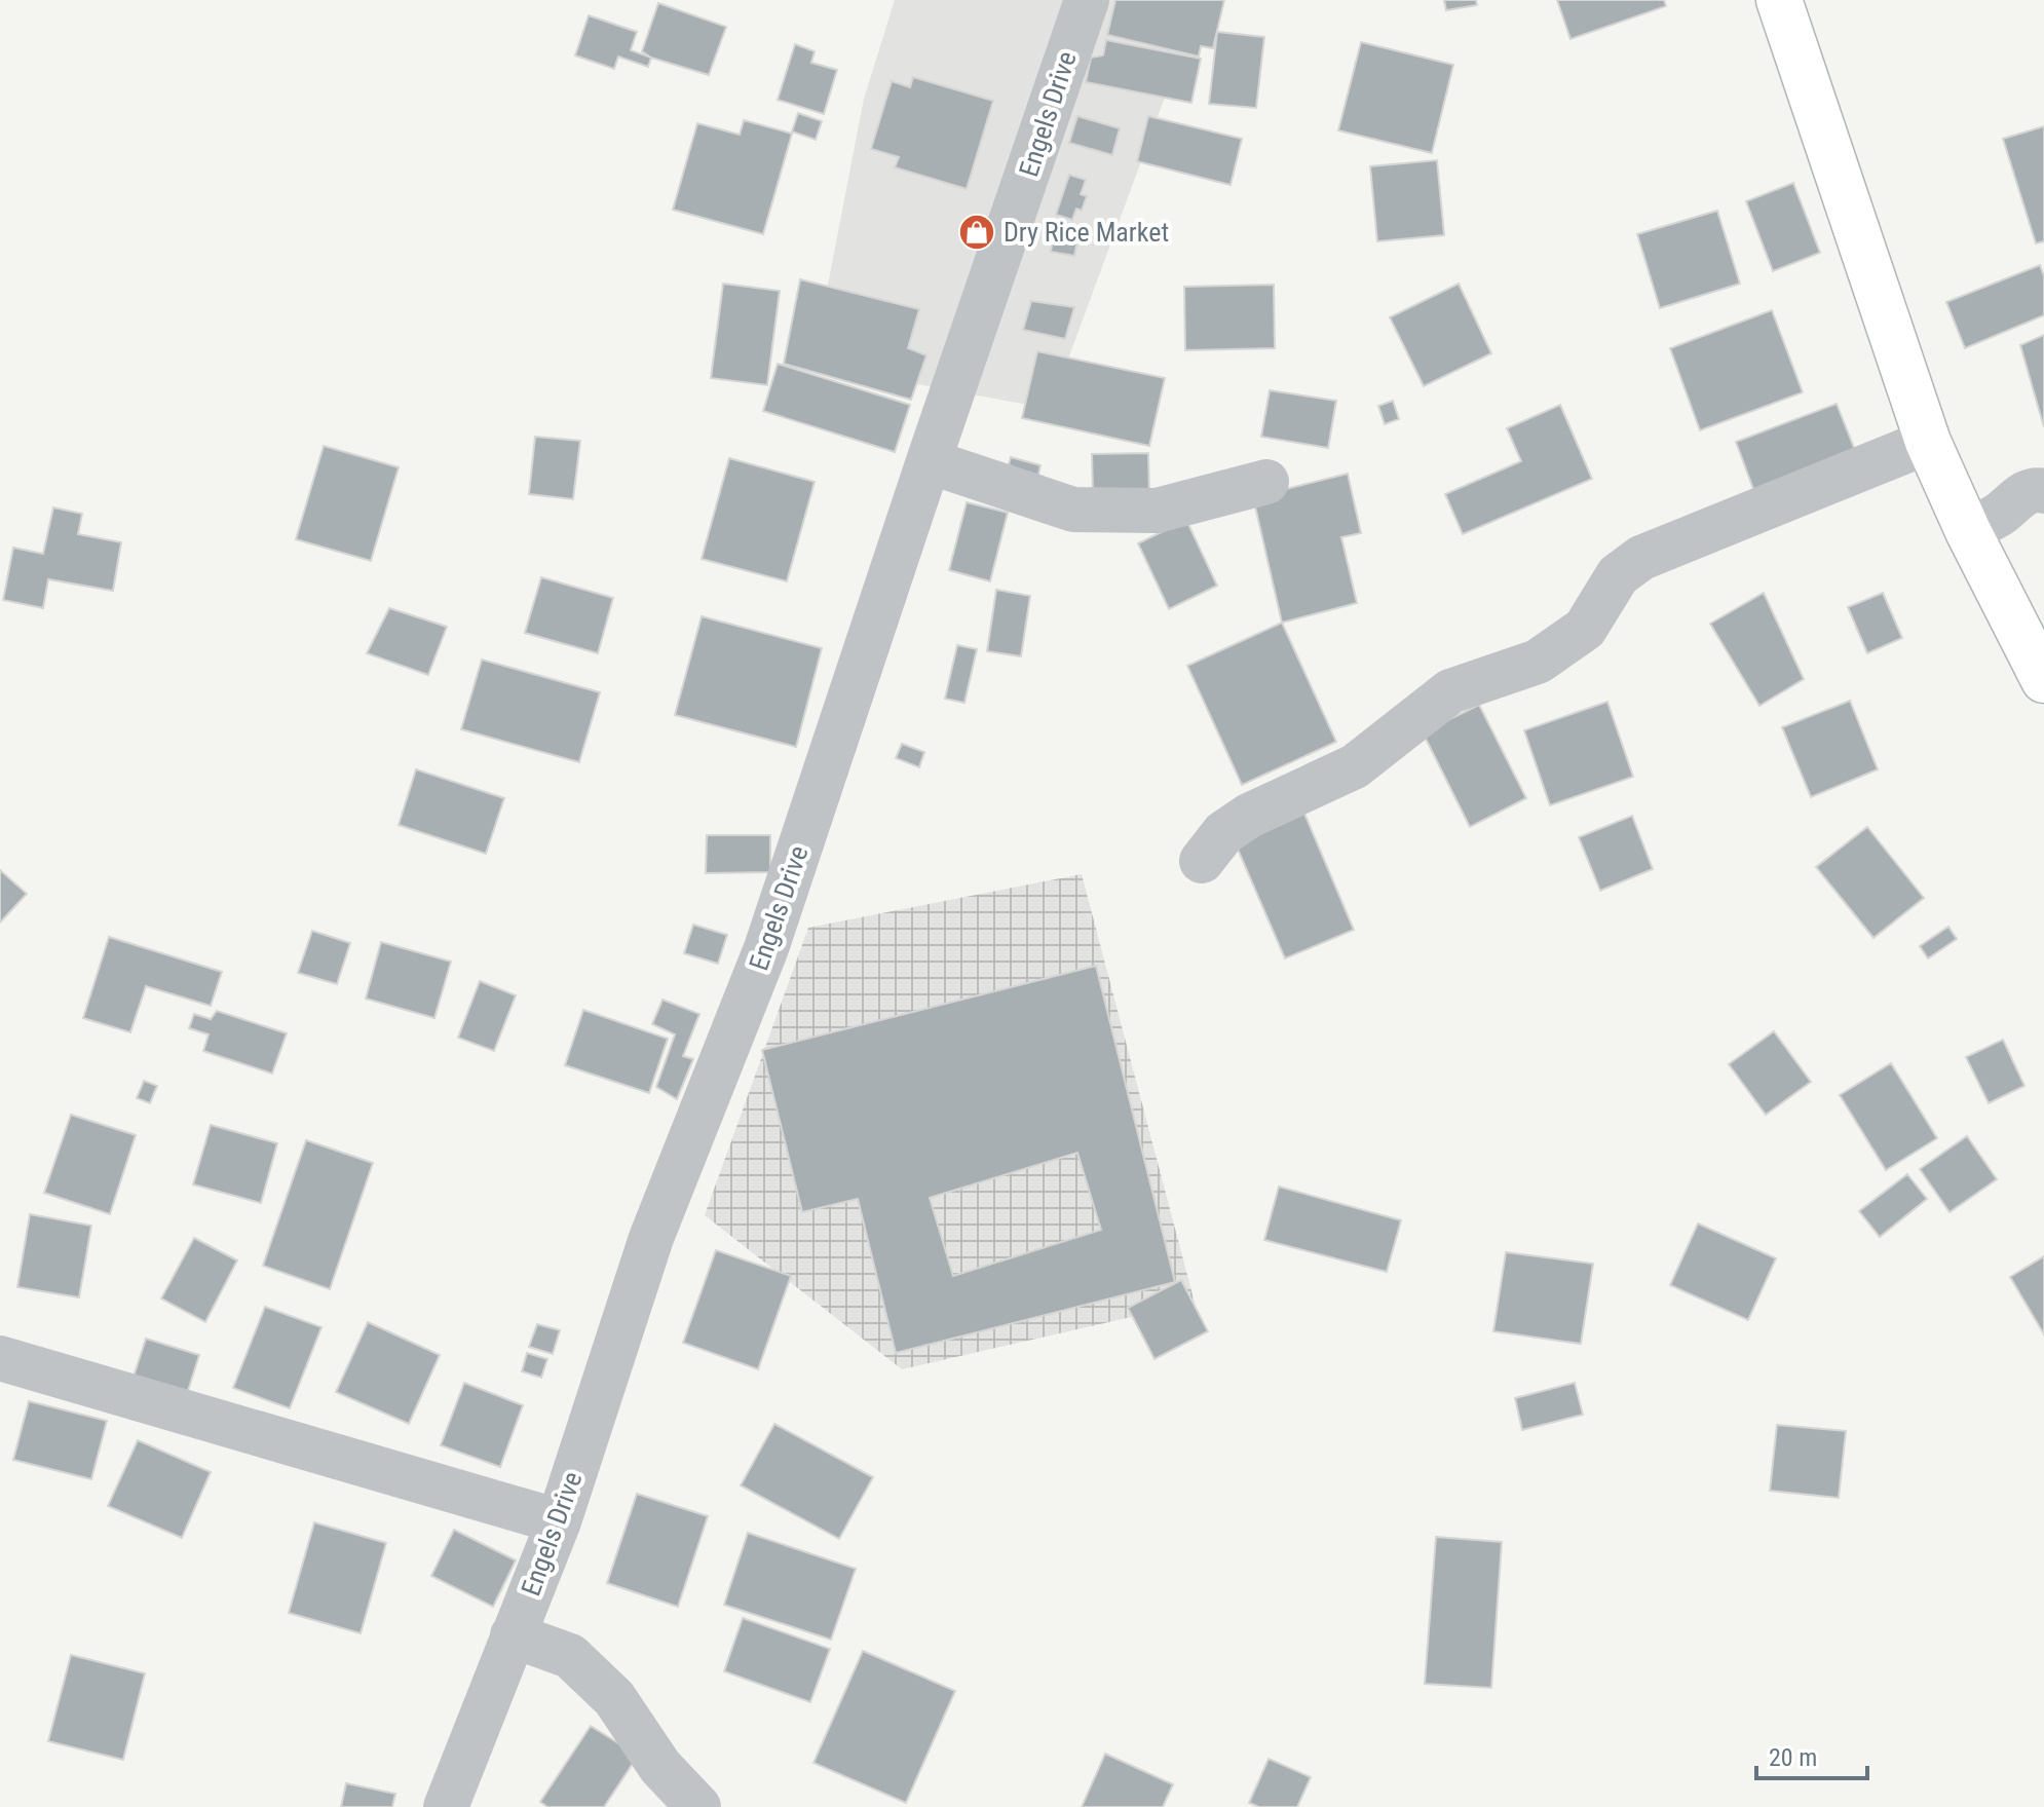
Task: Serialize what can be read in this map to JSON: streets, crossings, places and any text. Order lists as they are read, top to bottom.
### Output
{
  "streets": {
    "street": ["Engels Drive"]
  },
  "places": {
    "shop": ["Dry Rice Market"]
  },
  "scale_bar": "20 m"
}
